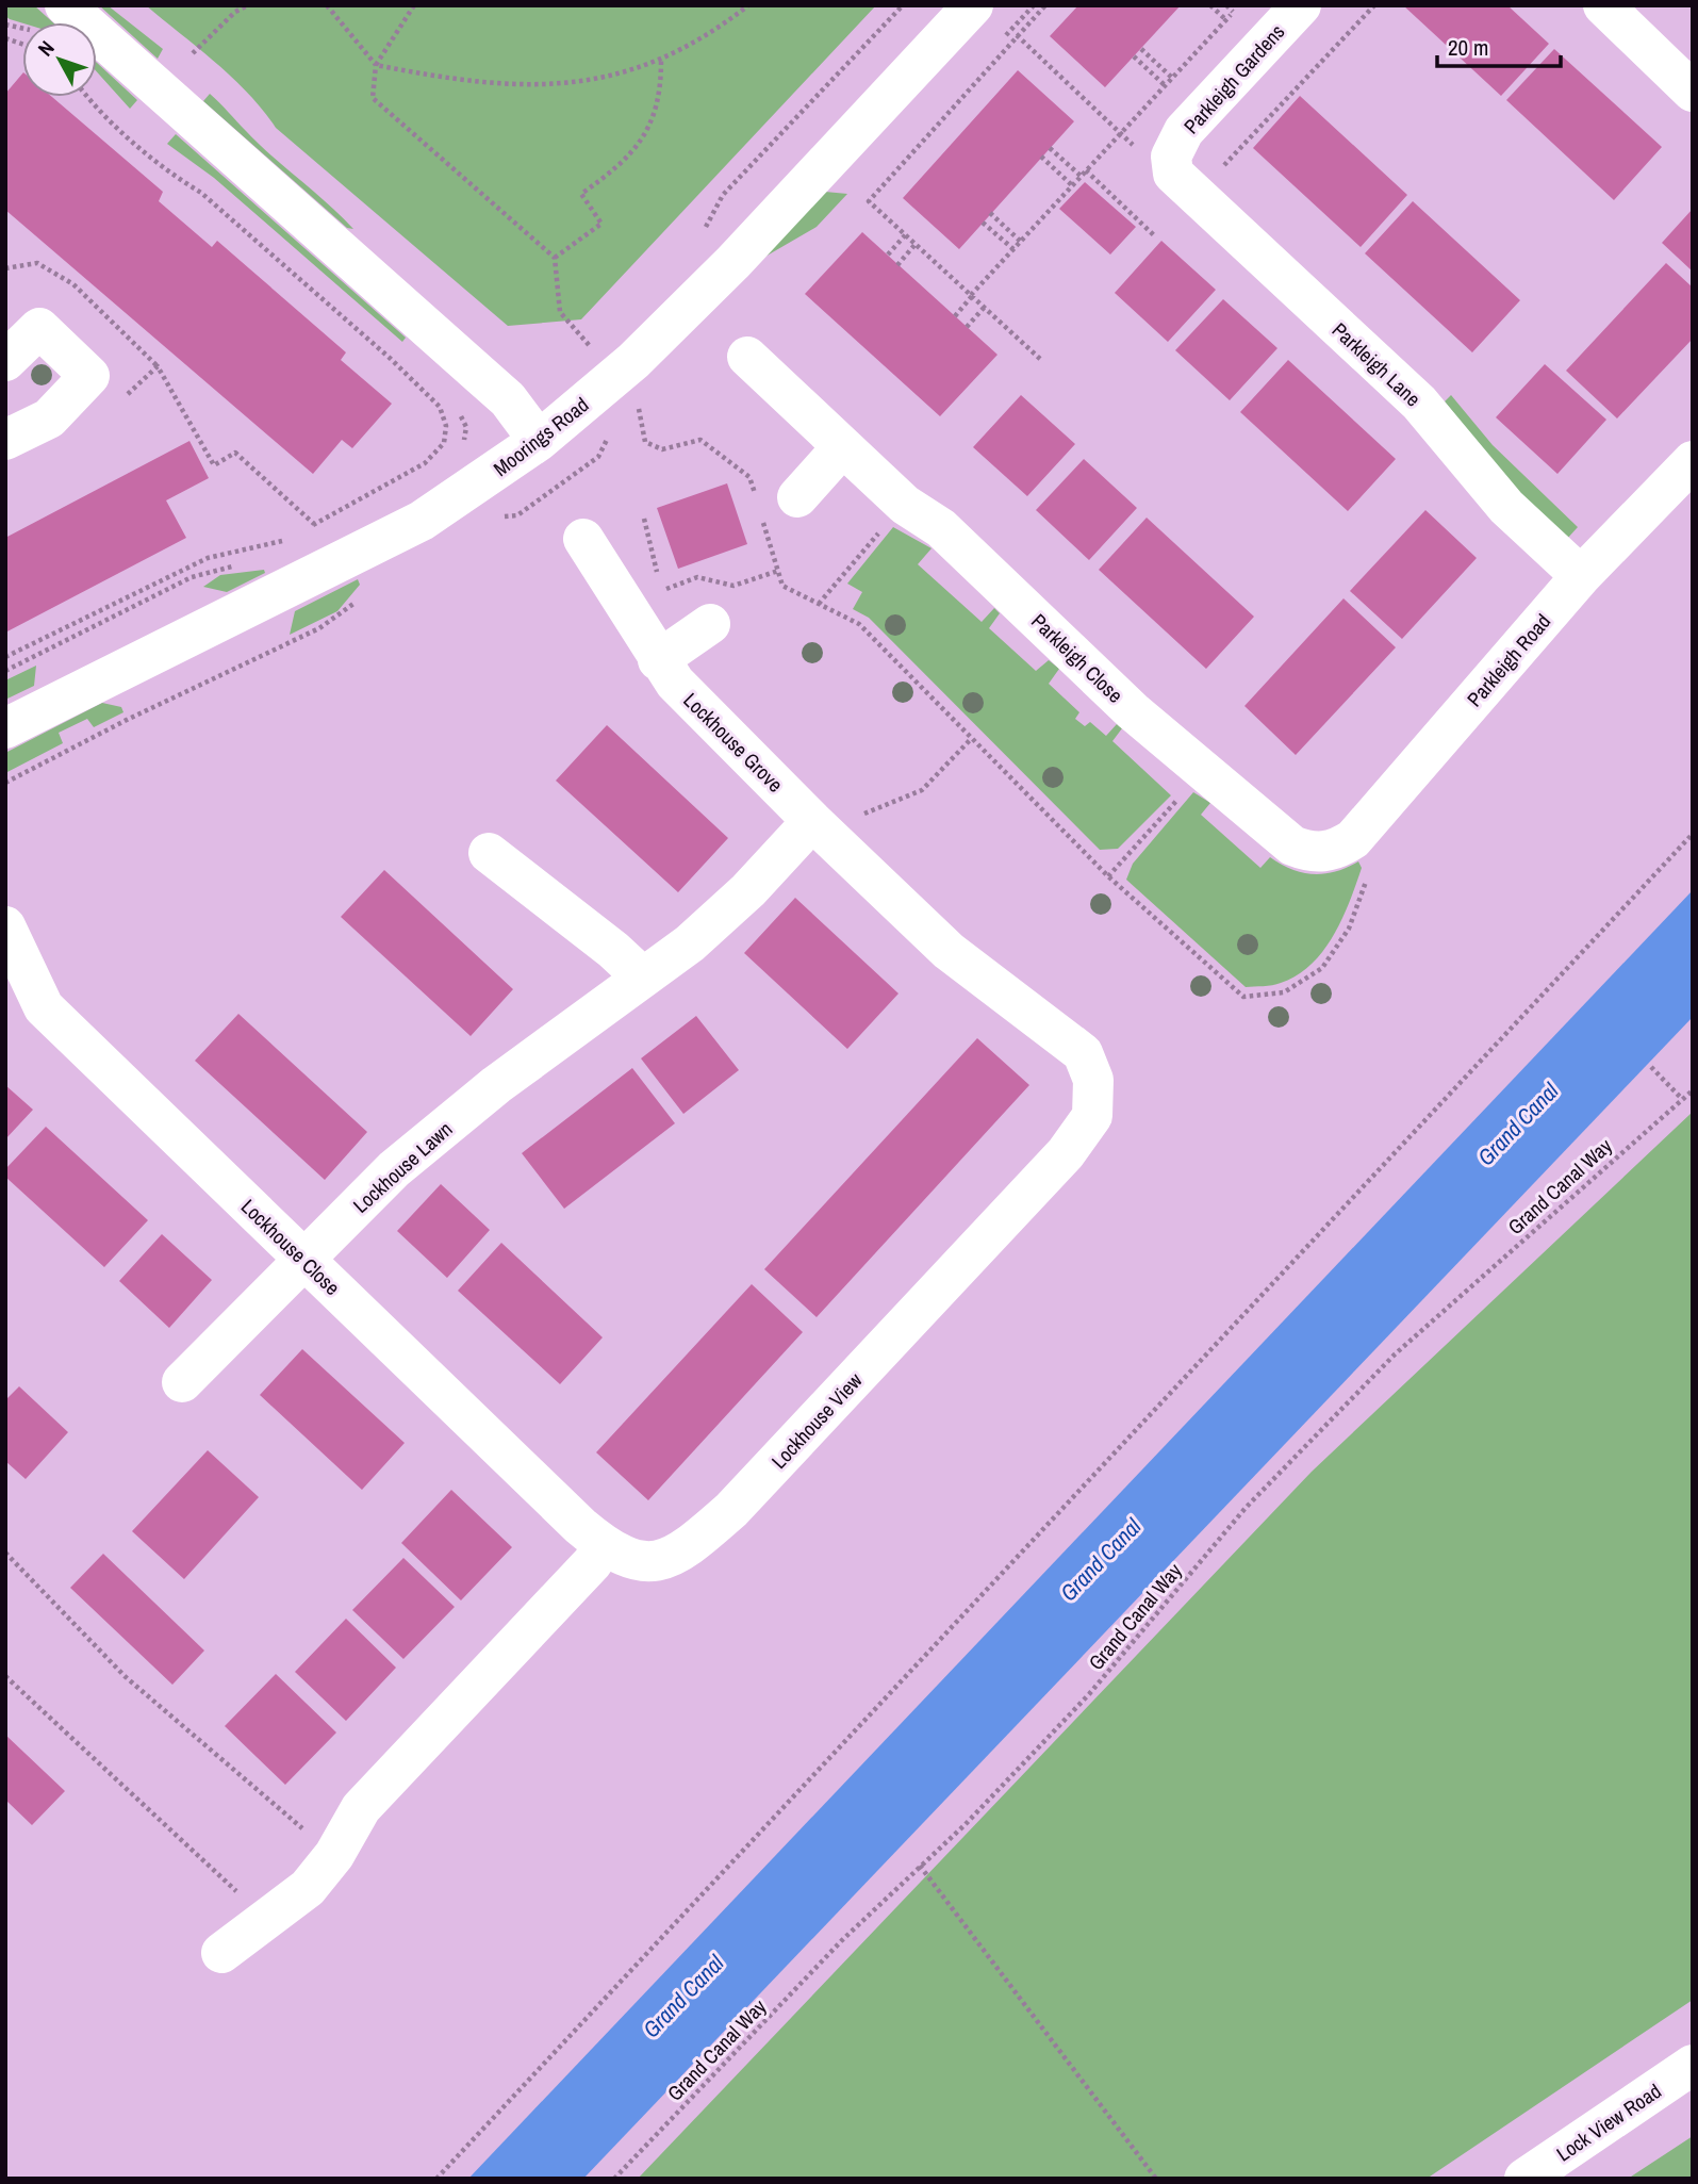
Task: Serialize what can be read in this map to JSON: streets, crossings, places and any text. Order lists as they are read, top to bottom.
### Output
{
  "streets": {
    "street": [
      "Parkleigh Gardens",
      "Parkleigh Lane",
      "Moorings Road",
      "Parkleigh Close",
      "Parkleigh Road",
      "Lockhouse Grove",
      "Lockhouse Lawn",
      "Lockhouse Close",
      "Lockhouse View",
      "Lock View Road"
    ],
    "path": ["Grand Canal Way"]
  },
  "crossings": [
    ["Parkleigh Gardens", "Parkleigh Lane"],
    ["Parkleigh Lane", "Parkleigh Road"],
    ["Parkleigh Close", "Parkleigh Road"],
    ["Lockhouse Grove", "Lockhouse Lawn"],
    ["Lockhouse Grove", "Lockhouse View"],
    ["Lockhouse Lawn", "Lockhouse Close"],
    ["Lockhouse Lawn", "Lockhouse View"],
    ["Lockhouse Close", "Lockhouse View"]
  ],
  "water": ["Grand Canal"],
  "scale_bar": "20 m",
  "north": "top left"
}
